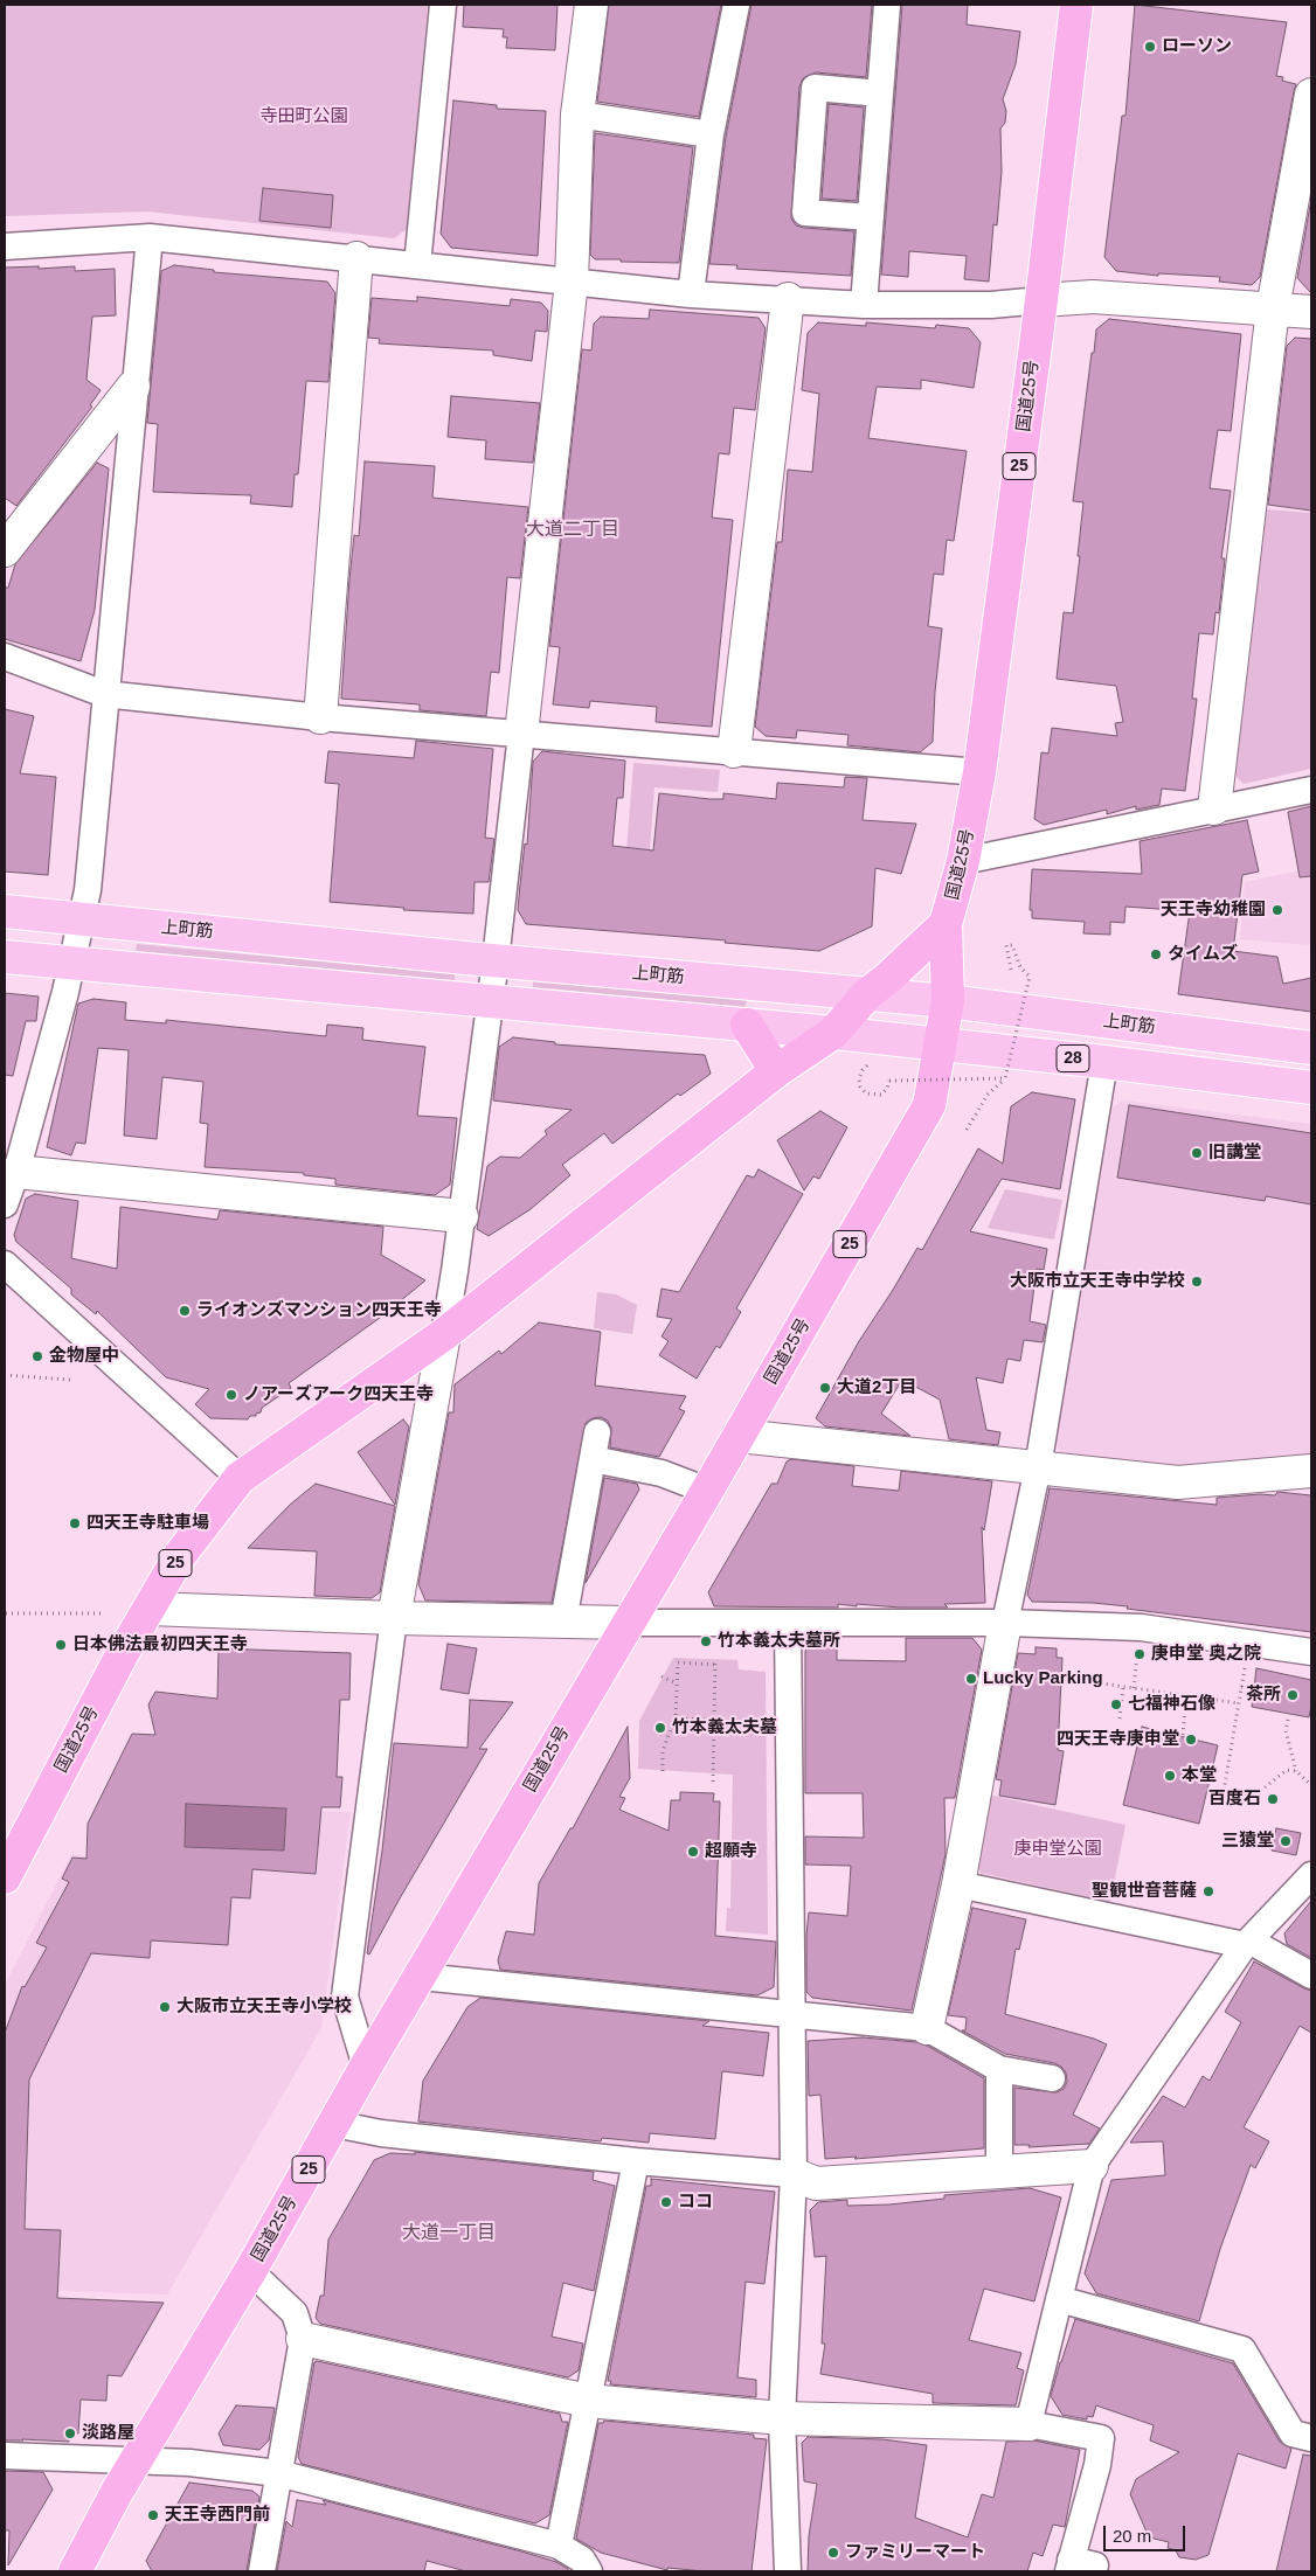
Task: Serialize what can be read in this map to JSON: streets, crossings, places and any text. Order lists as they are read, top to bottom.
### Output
{
  "streets": {
    "highway": ["国道25号", "25"],
    "main road": ["上町筋", "28"]
  },
  "crossings": [
    ["国道25号", "上町筋"],
    ["国道25号", "28"]
  ],
  "districts": ["大道二丁目", "大道一丁目"],
  "parks": ["寺田町公園", "庚申堂公園"],
  "places": [
    "ローソン",
    "天王寺幼稚園",
    "タイムズ",
    "旧講堂",
    "大阪市立天王寺中学校",
    "ライオンズマンション四天王寺",
    "金物屋中",
    "大道2丁目",
    "ノアーズアーク四天王寺",
    "四天王寺駐車場",
    "竹本義太夫墓所",
    "日本佛法最初四天王寺",
    "庚申堂 奥之院",
    "Lucky Parking",
    "茶所",
    "七福神石像",
    "竹本義太夫墓",
    "四天王寺庚申堂",
    "本堂",
    "百度石",
    "三猿堂",
    "超願寺",
    "聖観世音菩薩",
    "大阪市立天王寺小学校",
    "ココ",
    "淡路屋",
    "天王寺西門前",
    "ファミリーマート"
  ],
  "scale_bar": "20 m"
}
